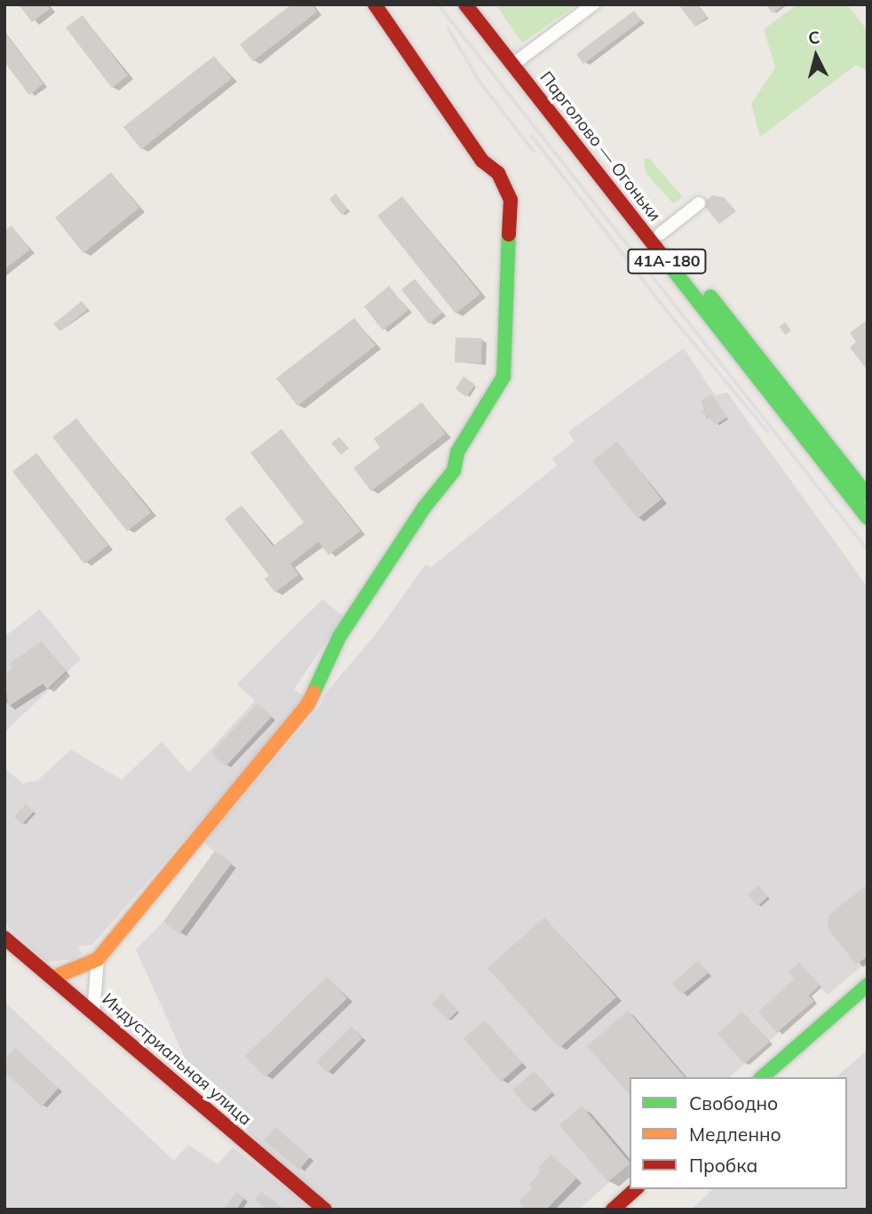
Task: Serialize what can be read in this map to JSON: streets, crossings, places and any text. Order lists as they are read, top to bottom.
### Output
{
  "streets": {
    "street": ["Парголово — Огоньки", "41А-180", "Индустриальная улица"]
  },
  "legend": ["Свободно", "Медленно", "Пробка"],
  "north": "top"
}
